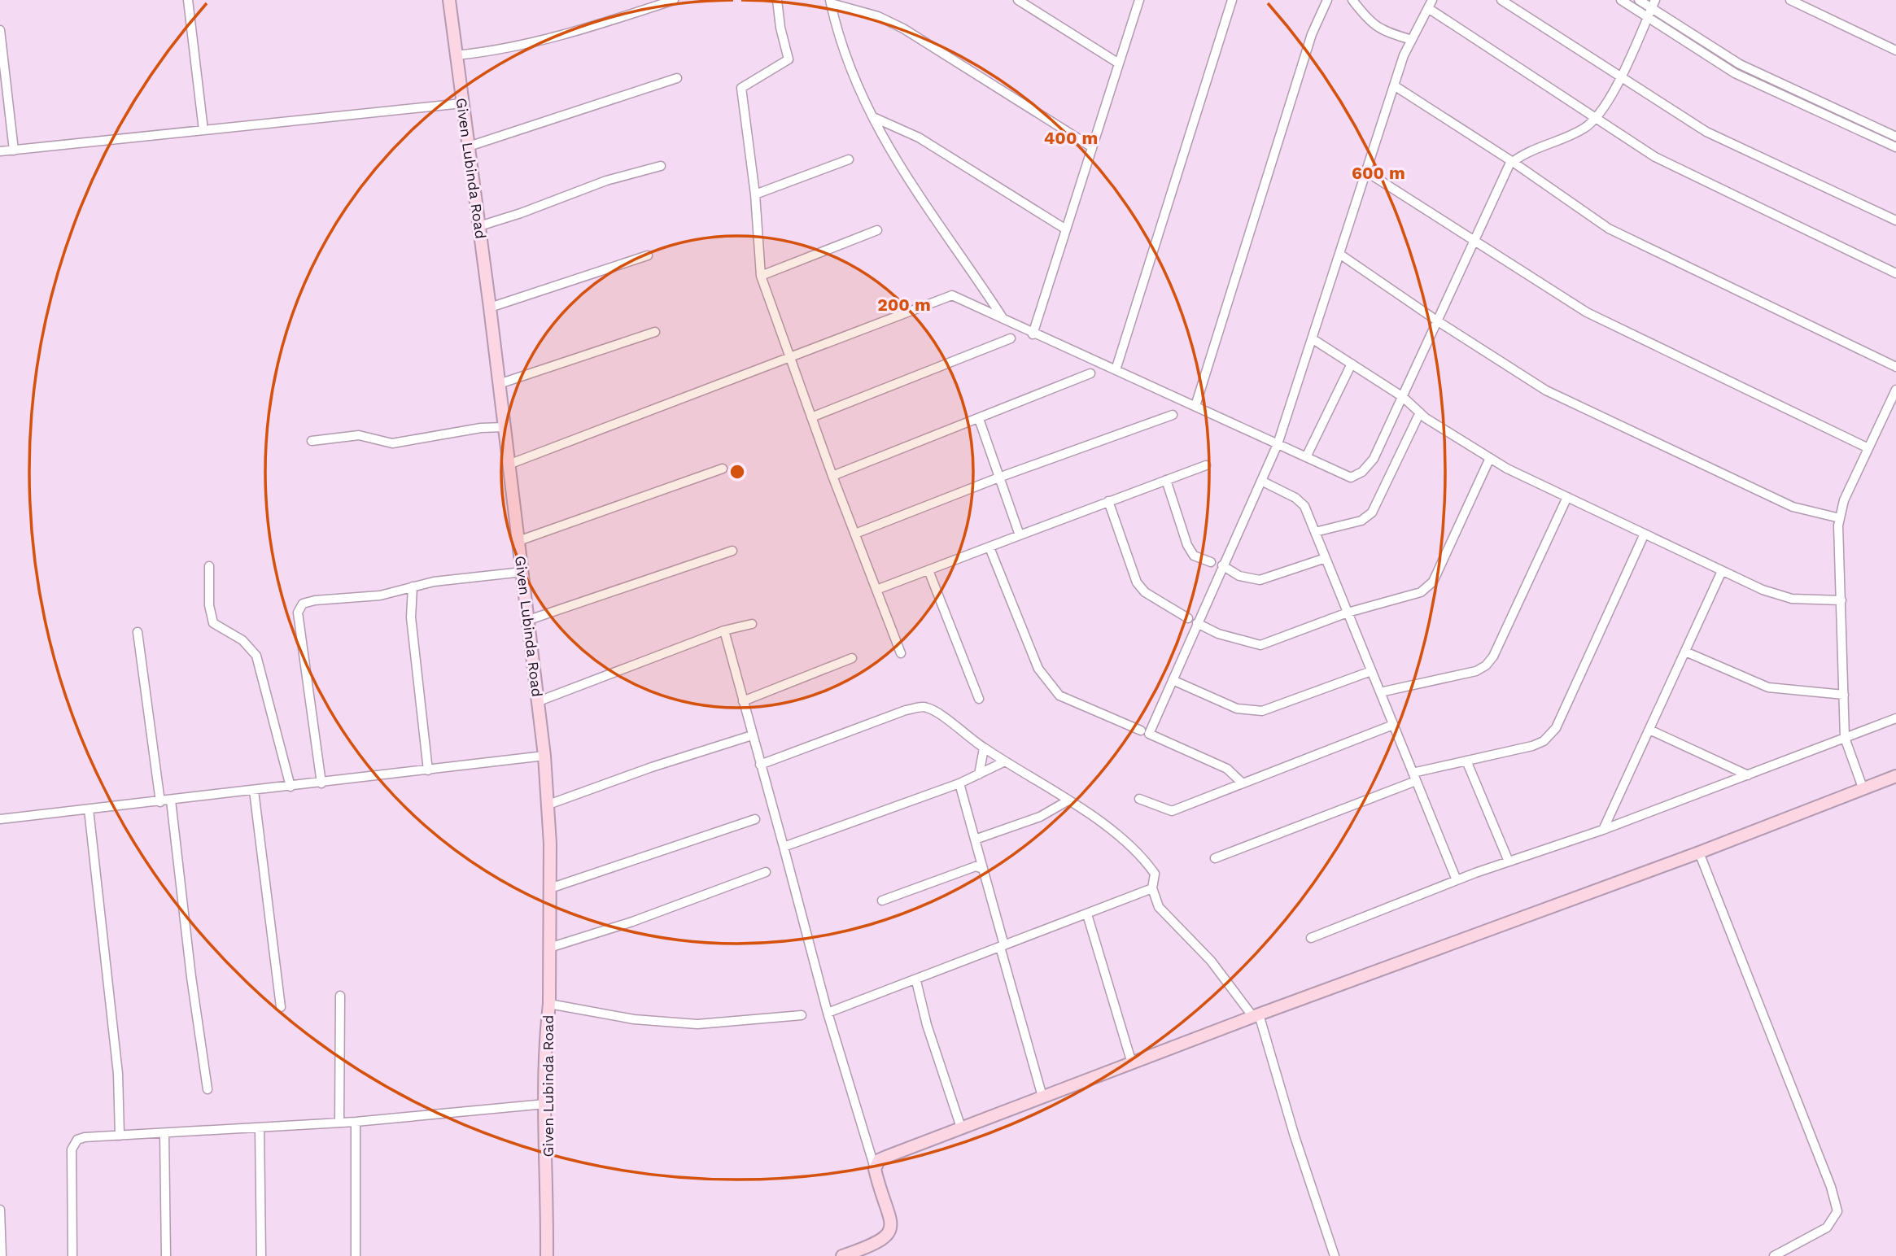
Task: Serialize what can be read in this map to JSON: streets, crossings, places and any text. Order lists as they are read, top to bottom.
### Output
{
  "streets": {
    "street": ["Given Lubinda Road"]
  },
  "rings": ["400 m", "600 m", "200 m"]
}
